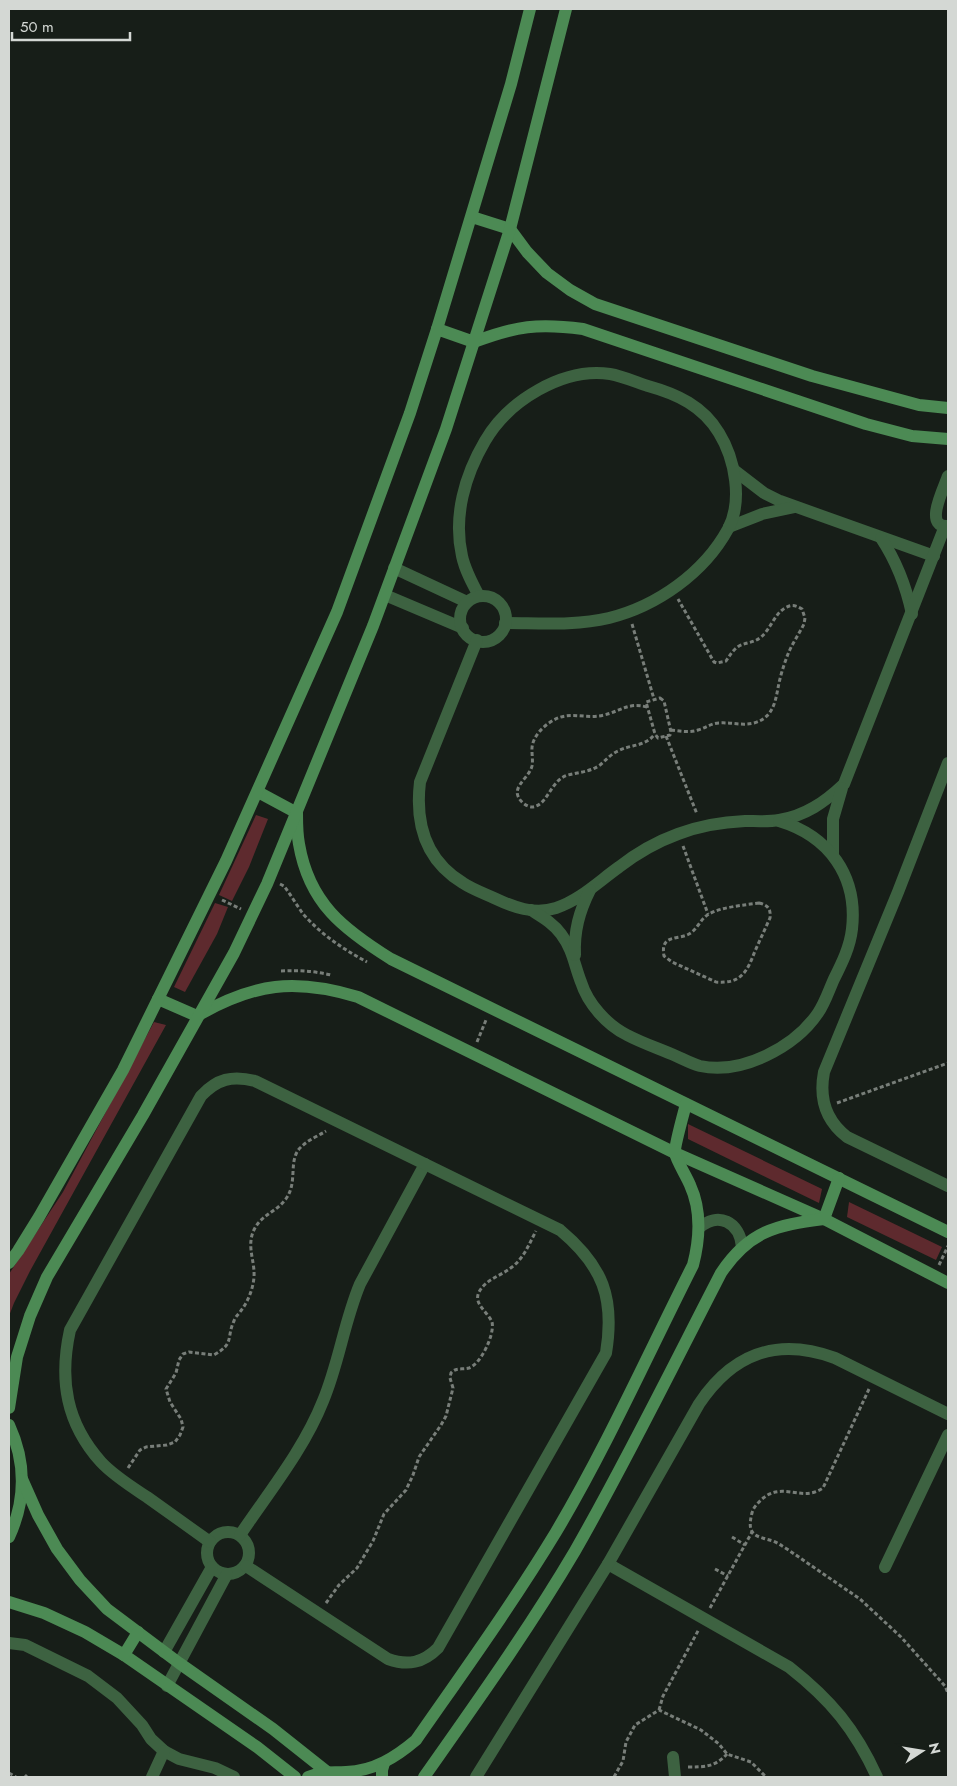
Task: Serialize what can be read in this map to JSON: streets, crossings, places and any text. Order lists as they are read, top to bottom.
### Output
{
  "scale_bar": "50 m",
  "north": "right"
}
